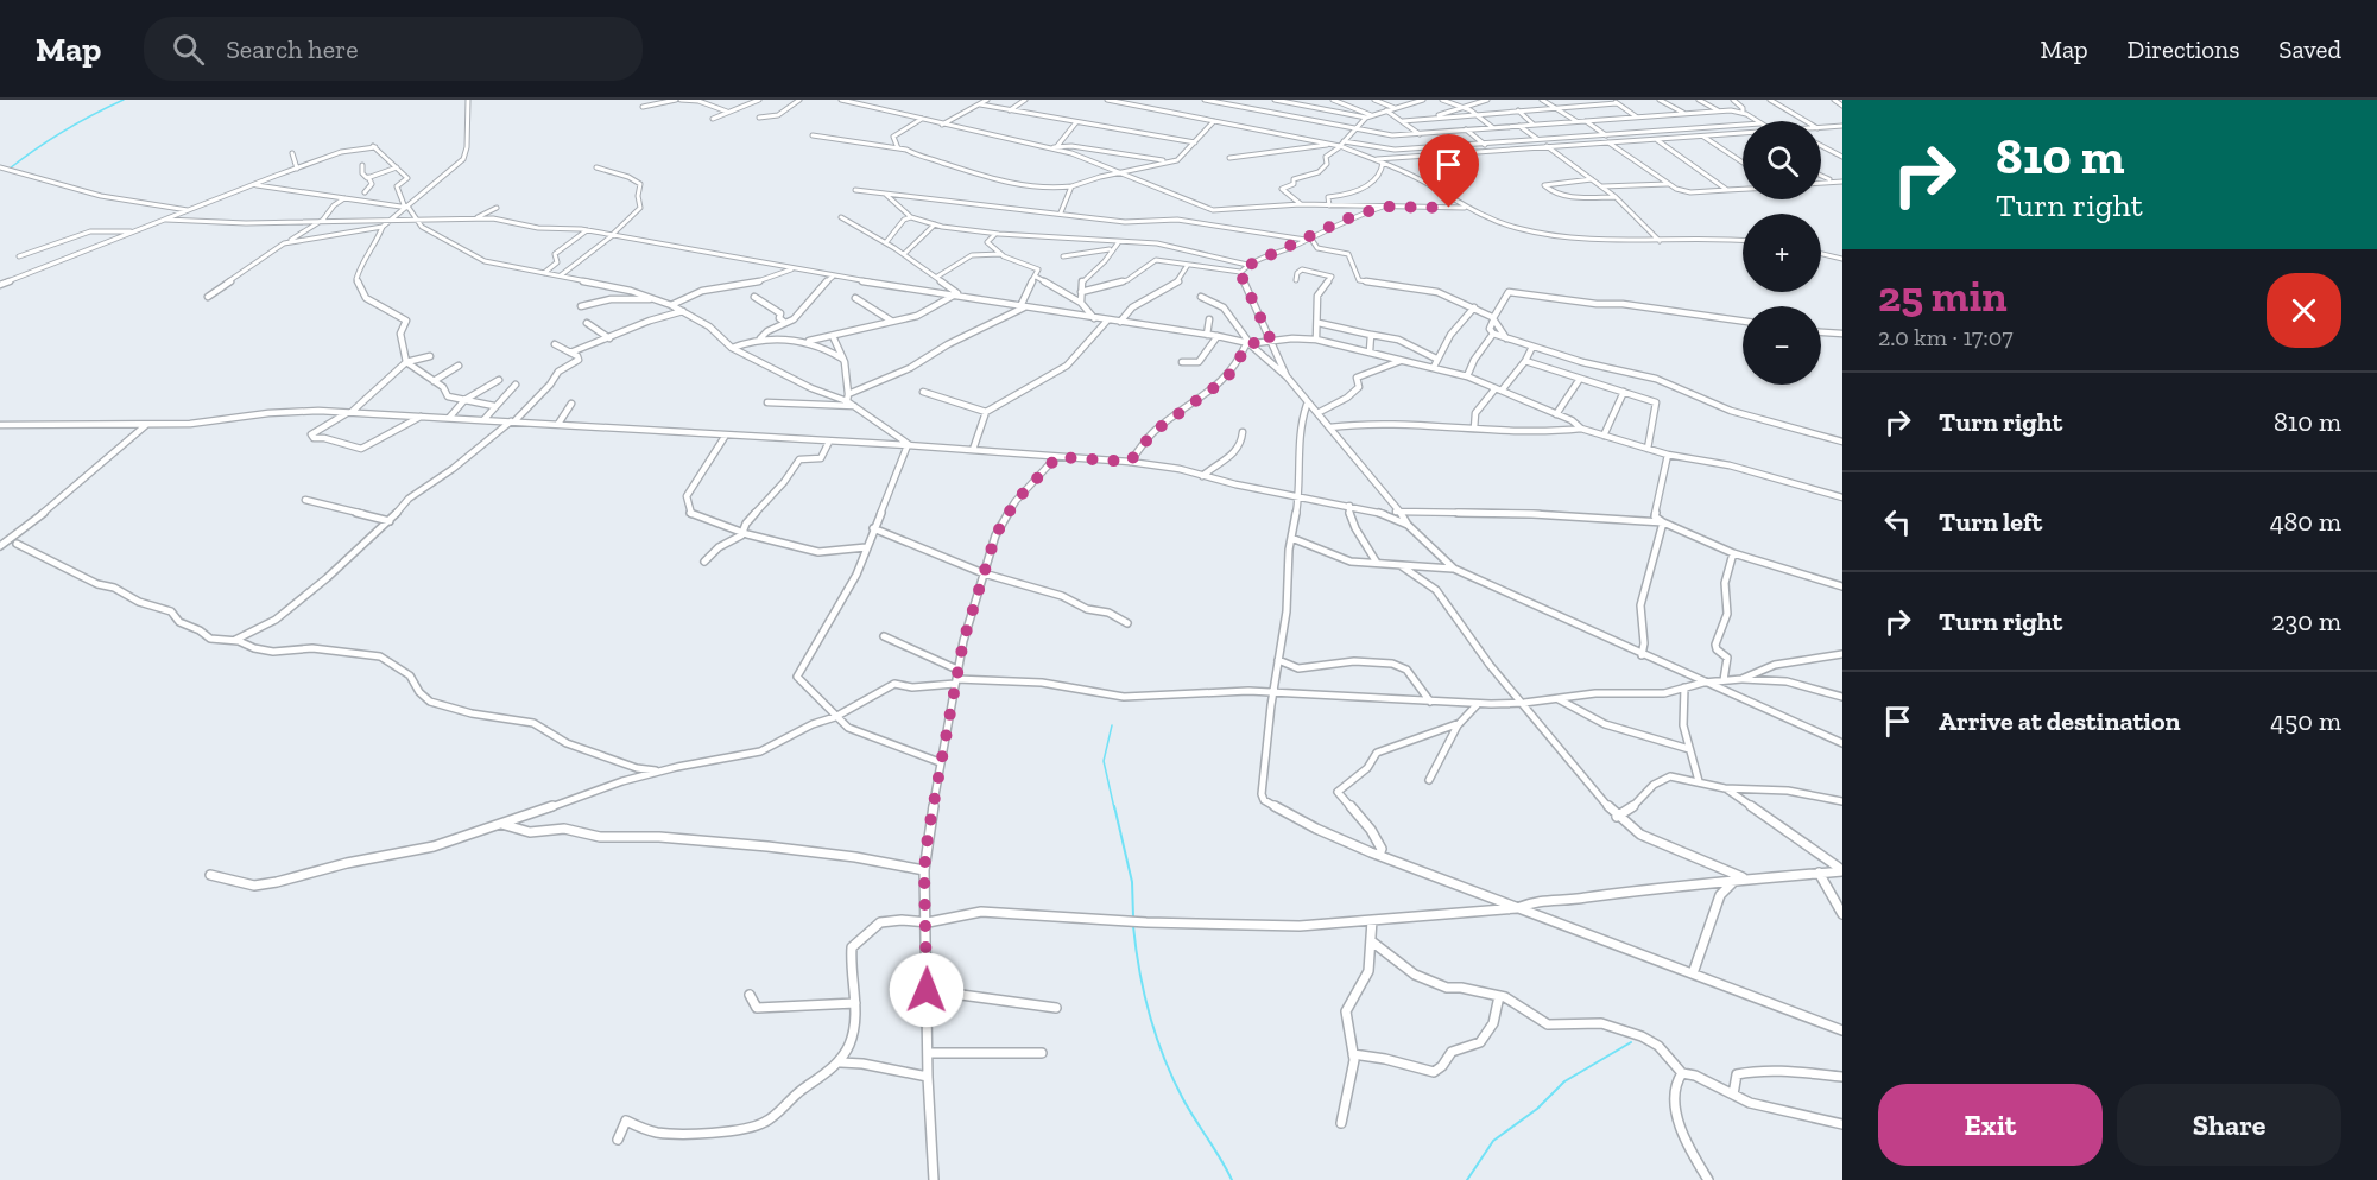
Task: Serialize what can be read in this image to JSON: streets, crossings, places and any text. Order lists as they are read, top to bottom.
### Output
{
  "page": {
    "header": "Map",
    "search": "Search here",
    "nav": ["Map", "Directions", "Saved"],
    "turn": ["810 m", "Turn right"],
    "map_buttons": ["+", "−"],
    "heading": ["25 min", "2.0 km · 17:07"],
    "list": [
      {
        "name": "Turn right",
        "value": "810 m"
      },
      {
        "name": "Turn left",
        "value": "480 m"
      },
      {
        "name": "Turn right",
        "value": "230 m"
      },
      {
        "name": "Arrive at destination",
        "value": "450 m"
      }
    ],
    "buttons": ["Exit", "Share"]
  }
}
